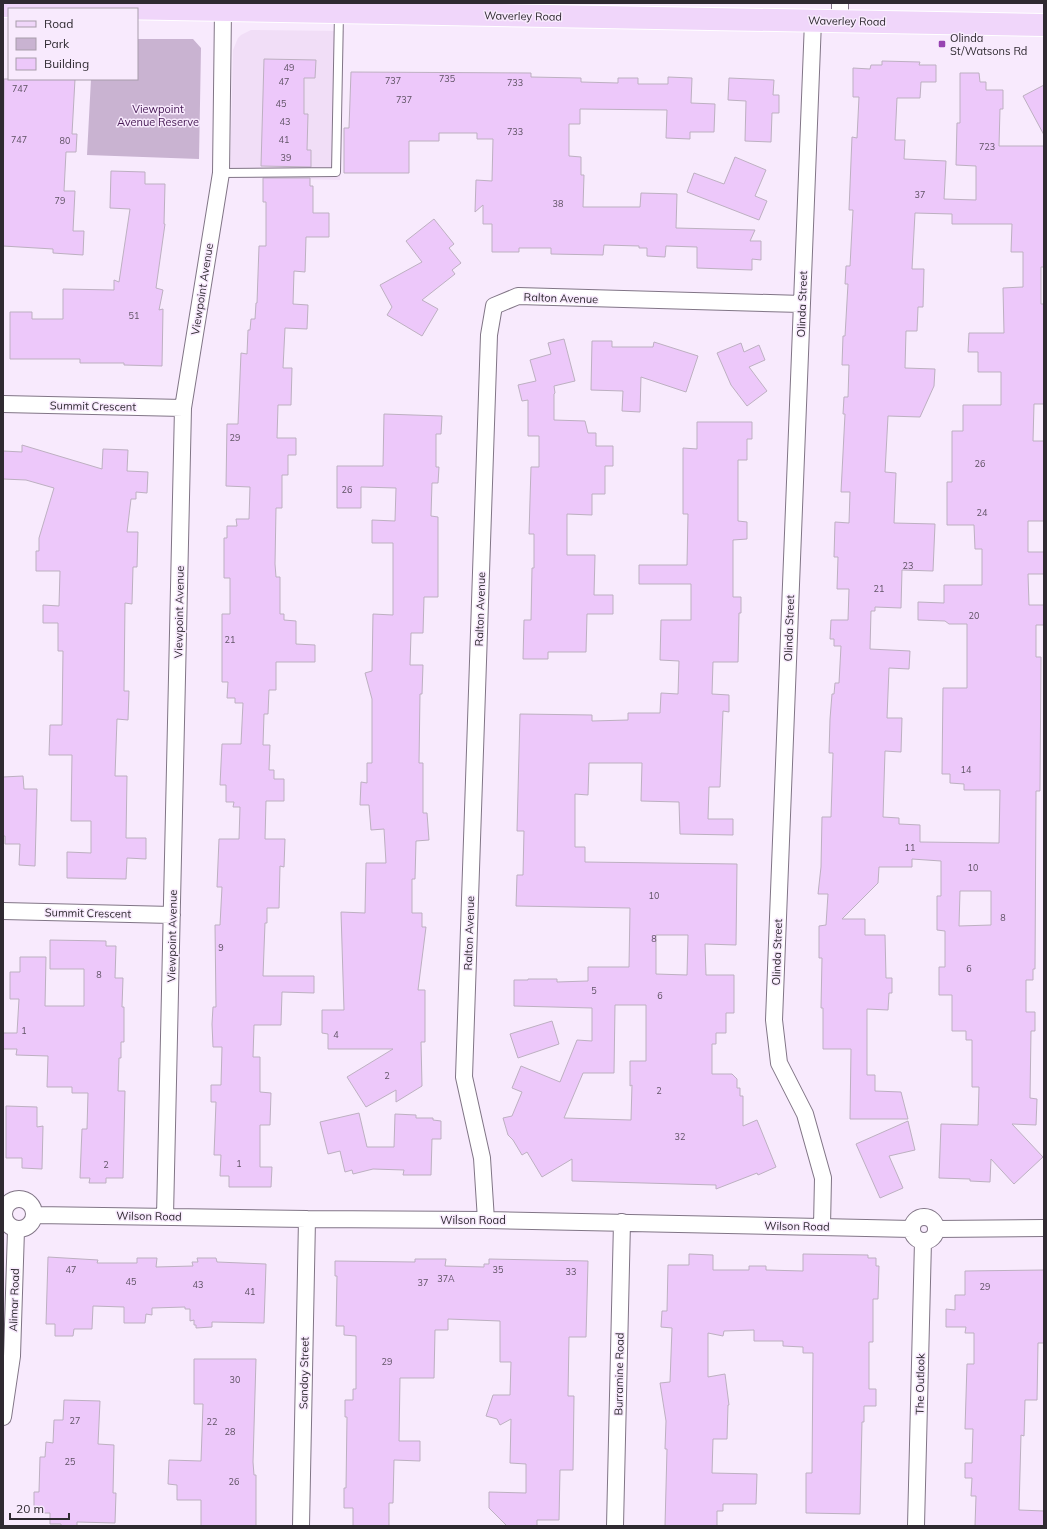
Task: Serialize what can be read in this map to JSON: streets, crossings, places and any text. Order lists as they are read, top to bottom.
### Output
{
  "streets": {
    "main road": ["Waverley Road"],
    "street": [
      "Viewpoint Avenue",
      "Ralton Avenue",
      "Olinda Street",
      "Summit Crescent",
      "Wilson Road",
      "Alimar Road",
      "Sanday Street",
      "Burramine Road",
      "The Outlook"
    ]
  },
  "crossings": [
    ["Waverley Road", "Viewpoint Avenue"],
    ["Waverley Road", "Olinda Street"],
    ["Viewpoint Avenue", "Summit Crescent"],
    ["Viewpoint Avenue", "Wilson Road"],
    ["Ralton Avenue", "Olinda Street"],
    ["Ralton Avenue", "Wilson Road"],
    ["Olinda Street", "Wilson Road"],
    ["Wilson Road", "Alimar Road"],
    ["Wilson Road", "Sanday Street"],
    ["Wilson Road", "Burramine Road"],
    ["Wilson Road", "The Outlook"]
  ],
  "parks": ["Viewpoint Avenue Reserve"],
  "places": {
    "transit": ["Olinda St/Watsons Rd"]
  },
  "house_numbers": [
    "49",
    "735",
    "737",
    "47",
    "733",
    "747",
    "737",
    "45",
    "43",
    "733",
    "747",
    "41",
    "80",
    "723",
    "39",
    "37",
    "79",
    "38",
    "51",
    "29",
    "26",
    "26",
    "24",
    "23",
    "21",
    "20",
    "21",
    "14",
    "11",
    "10",
    "10",
    "8",
    "8",
    "9",
    "6",
    "8",
    "5",
    "6",
    "1",
    "4",
    "2",
    "2",
    "32",
    "1",
    "2",
    "47",
    "35",
    "33",
    "37A",
    "45",
    "37",
    "43",
    "29",
    "41",
    "29",
    "30",
    "27",
    "22",
    "28",
    "25",
    "26"
  ],
  "legend": ["Road", "Park", "Building"],
  "scale_bar": "20 m"
}
